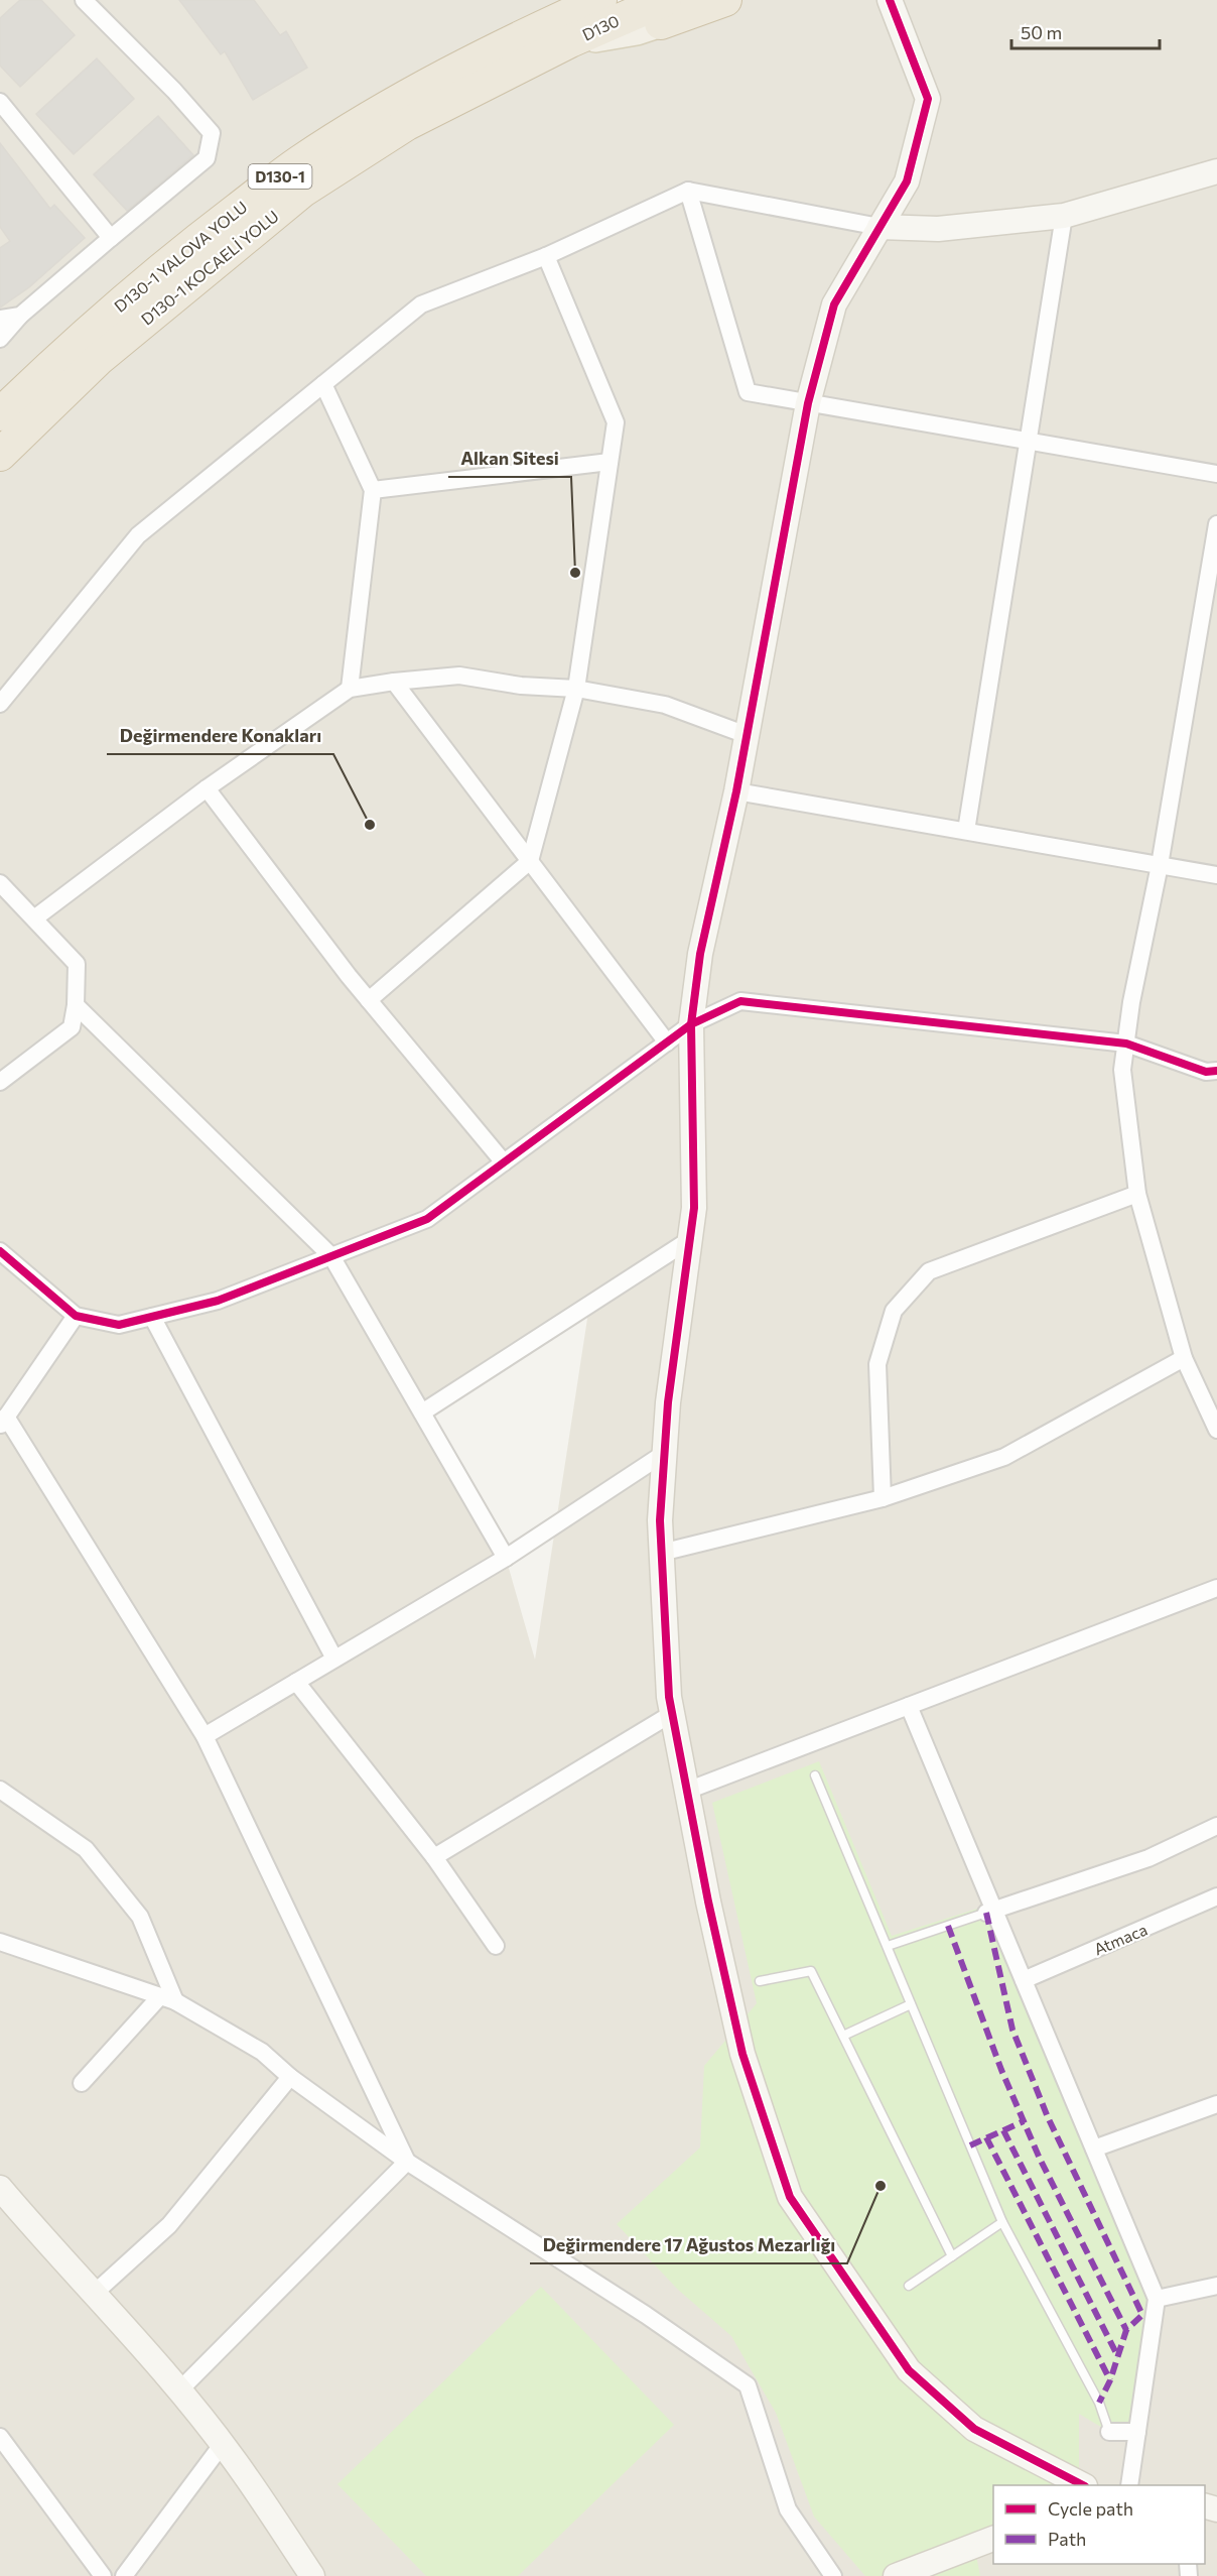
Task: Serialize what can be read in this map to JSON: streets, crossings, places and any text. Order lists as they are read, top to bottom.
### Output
{
  "streets": {
    "highway": [
      "D130",
      "D130-1",
      "D130-1 YALOVA YOLU",
      "D130-1 KOCAELİ YOLU"
    ],
    "street": ["Atmaca"]
  },
  "crossings": [
    ["D130", "D130-1 KOCAELİ YOLU"]
  ],
  "places": ["Alkan Sitesi", "Değirmendere Konakları", "Değirmendere 17 Ağustos Mezarlığı"],
  "legend": ["Cycle path", "Path"],
  "scale_bar": "50 m"
}
